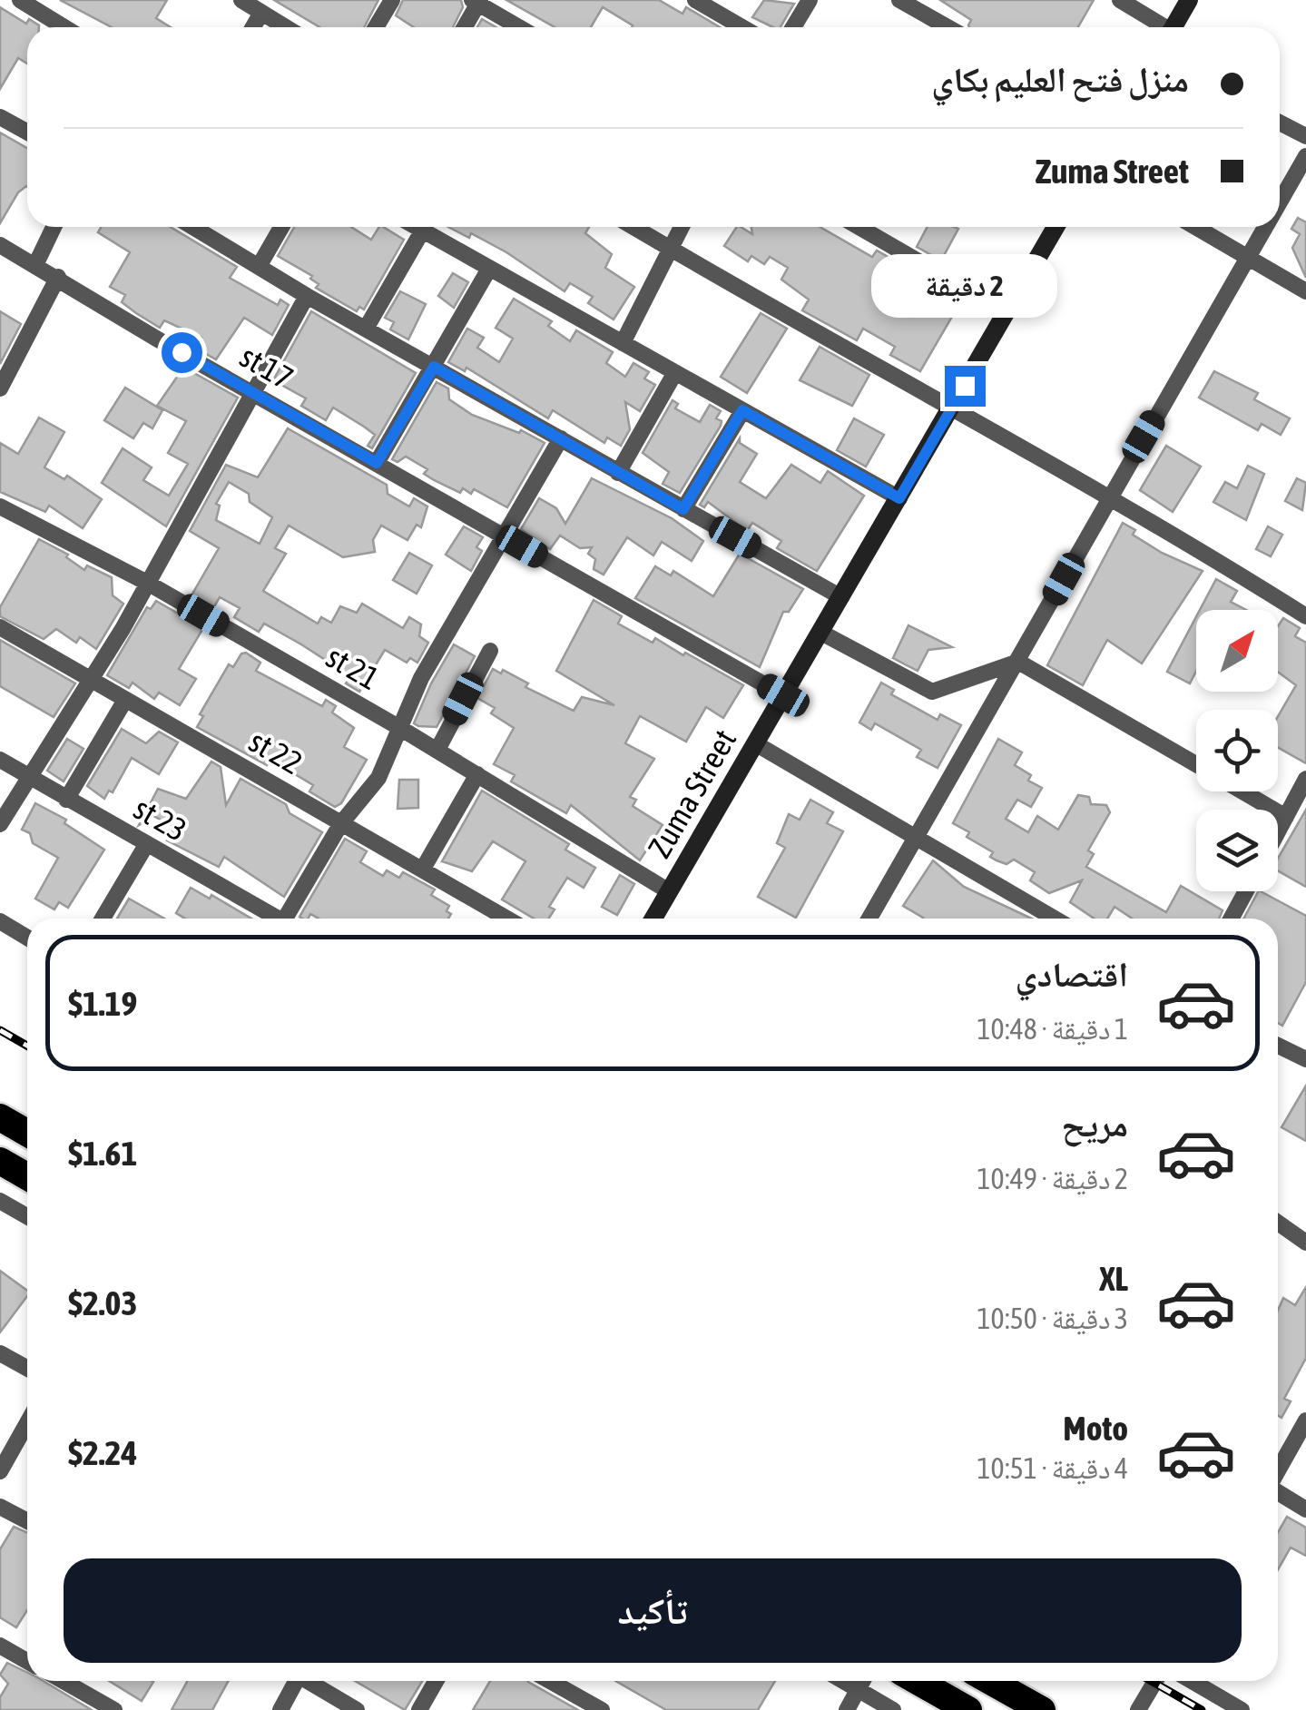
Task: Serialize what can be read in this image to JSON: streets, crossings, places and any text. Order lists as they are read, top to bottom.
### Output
{
  "streets": {
    "street": [
      "st 17",
      "st 21",
      "st 22",
      "Zuma Street",
      "st 23"
    ]
  },
  "crossings": [
    ["st 17", "Zuma Street"],
    ["st 21", "Zuma Street"]
  ],
  "north": "top right",
  "page": {
    "banner": ["منزل فتح العليم بكاي", "Zuma Street"],
    "bubble": "2 دقيقة",
    "list": [
      {
        "name": "اقتصادي",
        "note": "1 دقيقة · 10:48",
        "value": "$1.19"
      },
      {
        "name": "مريح",
        "note": "2 دقيقة · 10:49",
        "value": "$1.61"
      },
      {
        "name": "XL",
        "note": "3 دقيقة · 10:50",
        "value": "$2.03"
      },
      {
        "name": "Moto",
        "note": "4 دقيقة · 10:51",
        "value": "$2.24"
      }
    ],
    "buttons": "تأكيد"
  }
}
